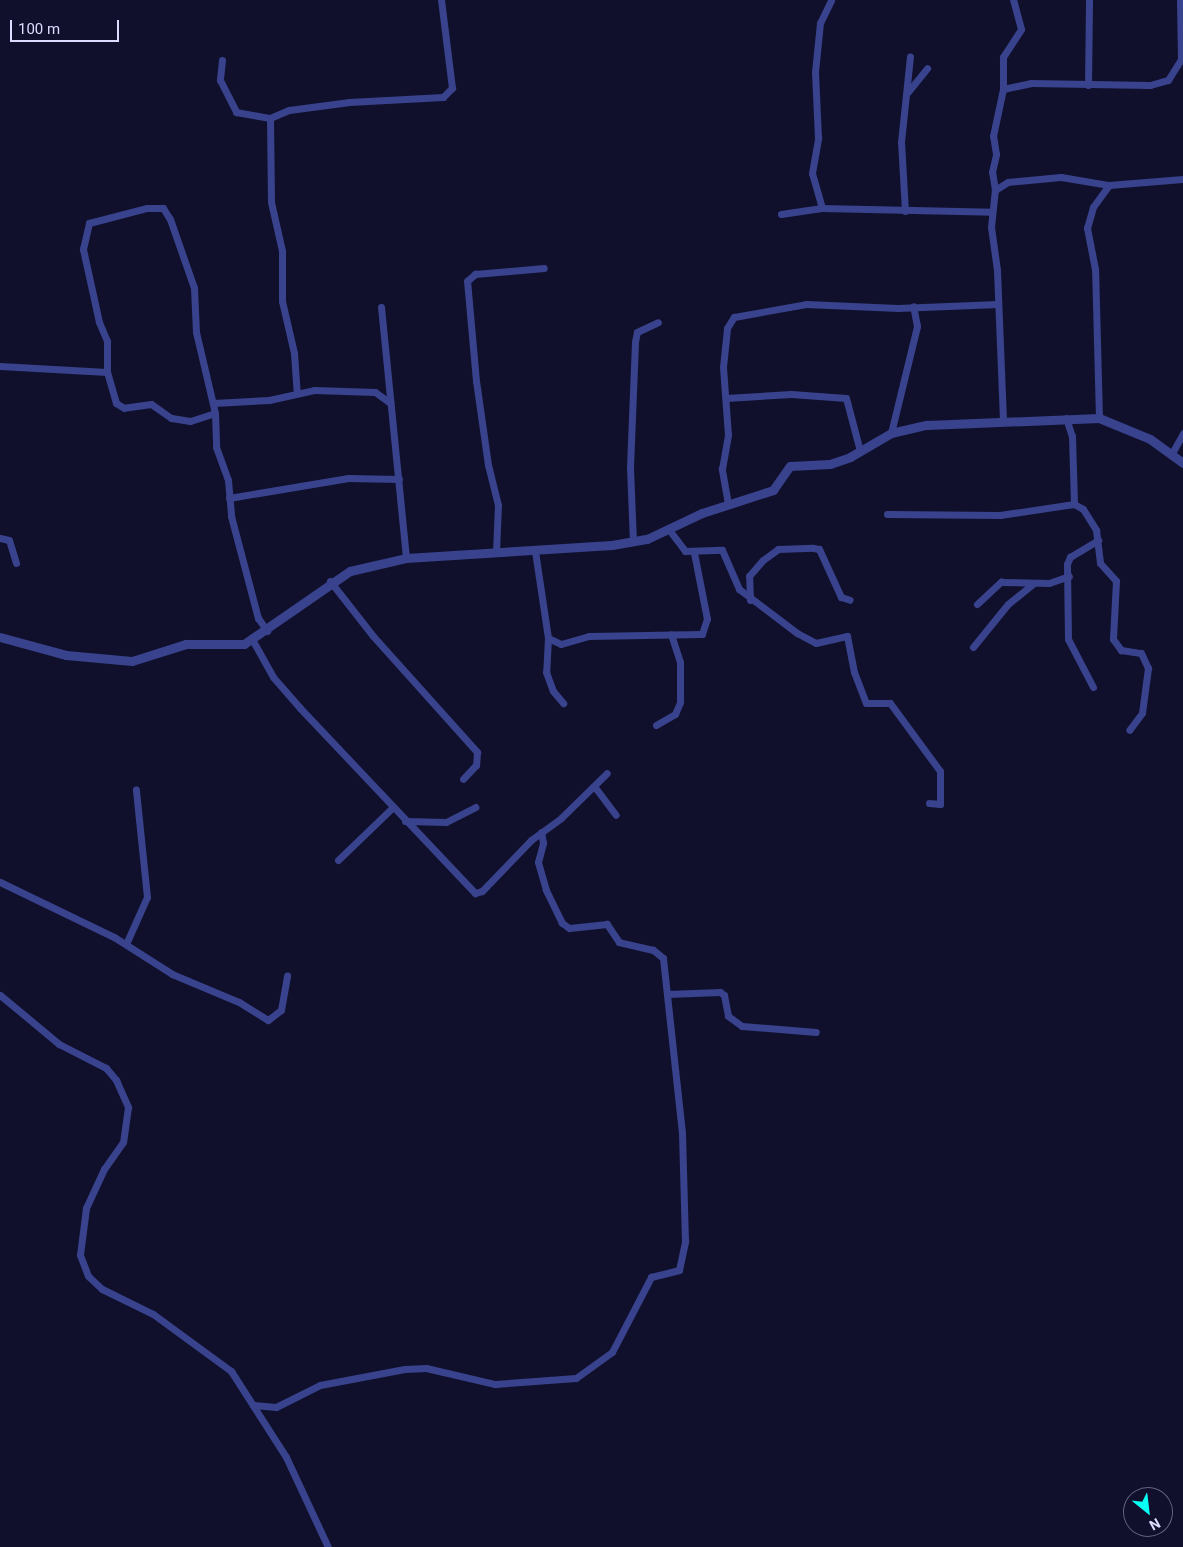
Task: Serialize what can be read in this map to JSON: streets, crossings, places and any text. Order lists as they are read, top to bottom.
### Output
{
  "scale_bar": "100 m",
  "north": "bottom right"
}
